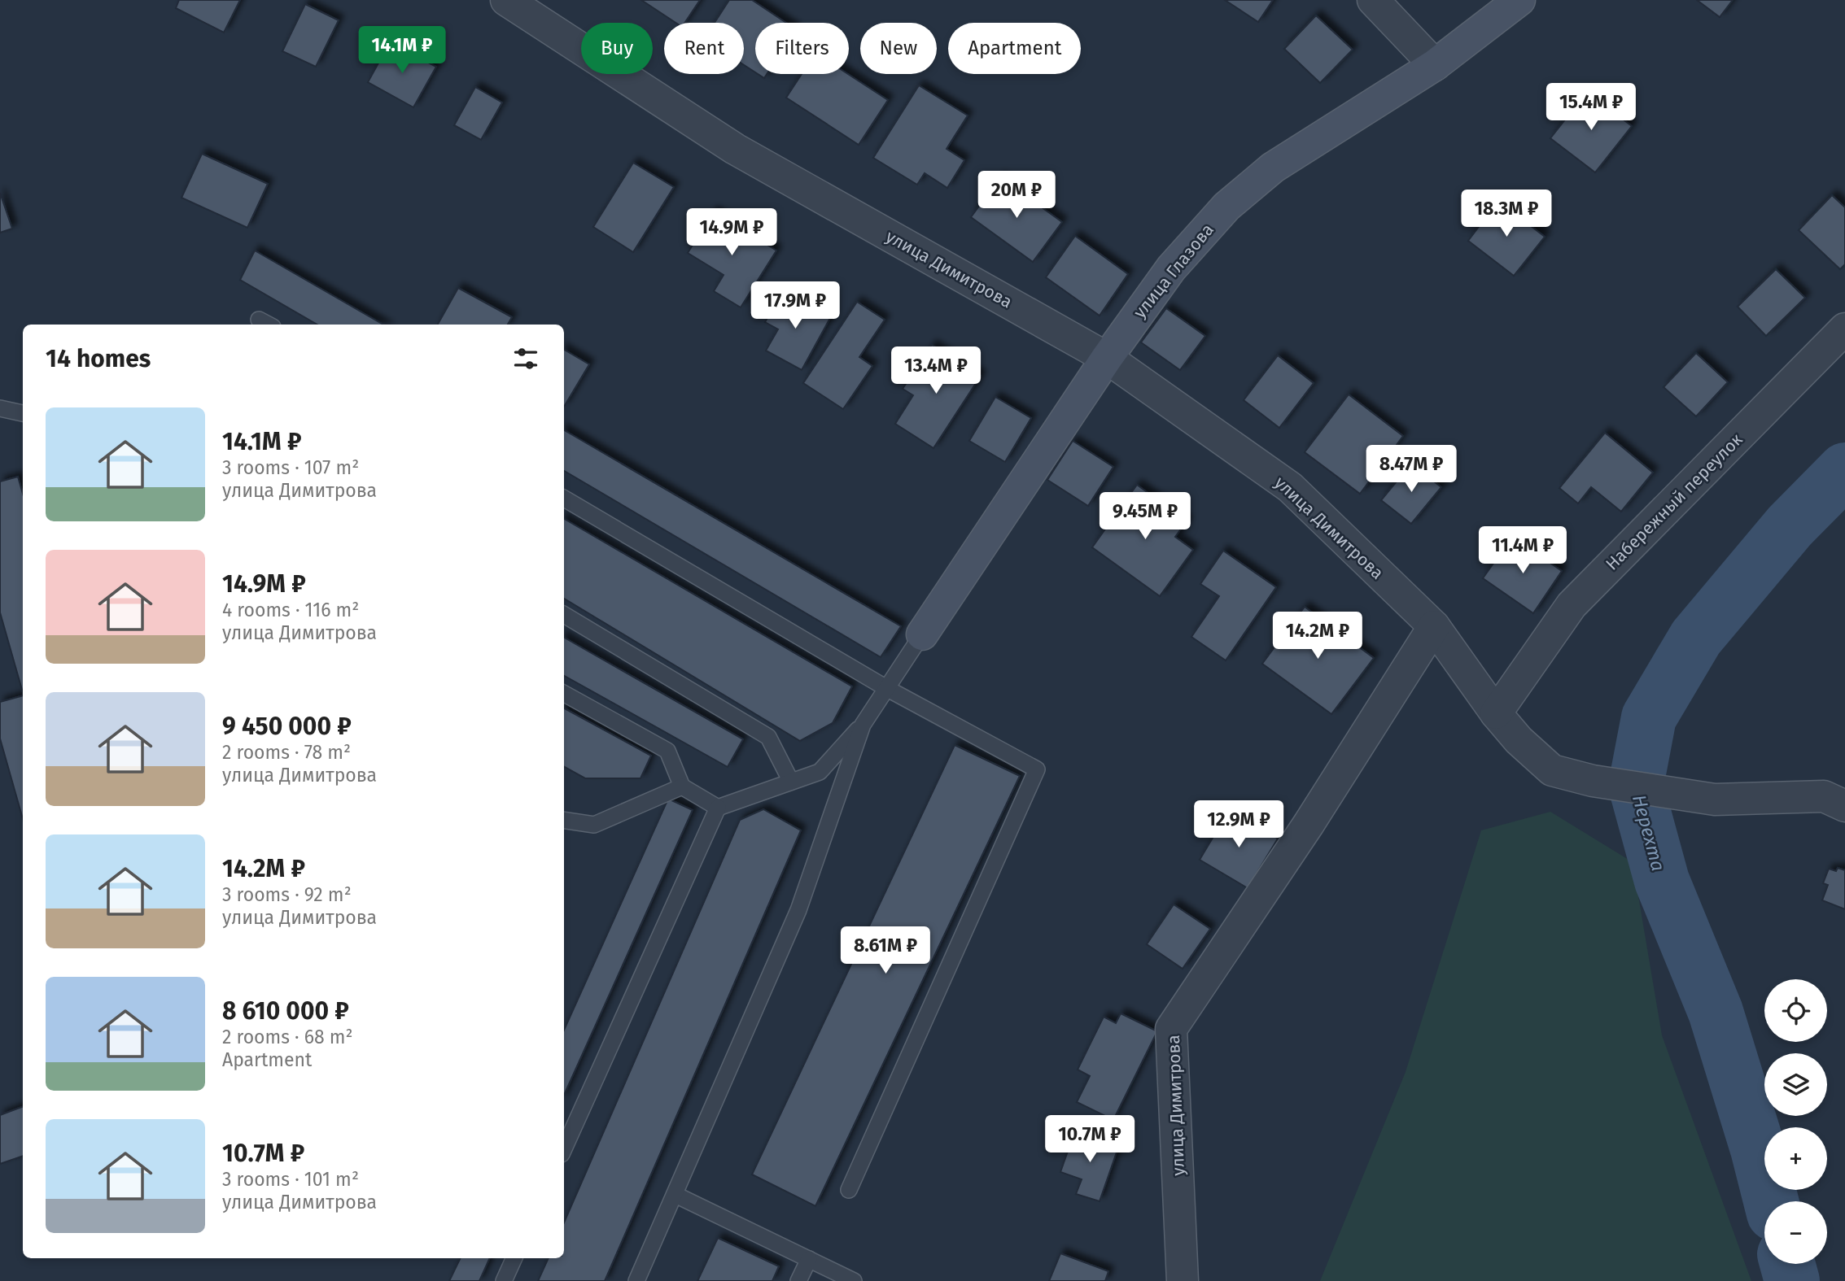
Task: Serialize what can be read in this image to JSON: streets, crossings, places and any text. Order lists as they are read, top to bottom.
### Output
{
  "streets": {
    "street": ["улица Димитрова", "улица Глазова", "Набережный переулок"]
  },
  "crossings": [
    ["улица Димитрова", "улица Глазова"]
  ],
  "water": ["Нерехта"],
  "page": {
    "chip": [
      "Buy",
      "Rent",
      "Filters",
      "New",
      "Apartment"
    ],
    "price": [
      "14.1M ₽",
      "15.4M ₽",
      "20M ₽",
      "18.3M ₽",
      "14.9M ₽",
      "17.9M ₽",
      "13.4M ₽",
      "8.47M ₽",
      "9.45M ₽",
      "11.4M ₽",
      "14.2M ₽",
      "12.9M ₽",
      "8.61M ₽",
      "10.7M ₽"
    ],
    "heading": "14 homes",
    "list": [
      {
        "name": "14.1M ₽",
        "note": "3 rooms · 107 m² · улица Димитрова"
      },
      {
        "name": "14.9M ₽",
        "note": "4 rooms · 116 m² · улица Димитрова"
      },
      {
        "name": "9 450 000 ₽",
        "note": "2 rooms · 78 m² · улица Димитрова"
      },
      {
        "name": "14.2M ₽",
        "note": "3 rooms · 92 m² · улица Димитрова"
      },
      {
        "name": "8 610 000 ₽",
        "note": "2 rooms · 68 m² · Apartment"
      },
      {
        "name": "10.7M ₽",
        "note": "3 rooms · 101 m² · улица Димитрова"
      }
    ],
    "map_buttons": ["+", "−"]
  }
}
